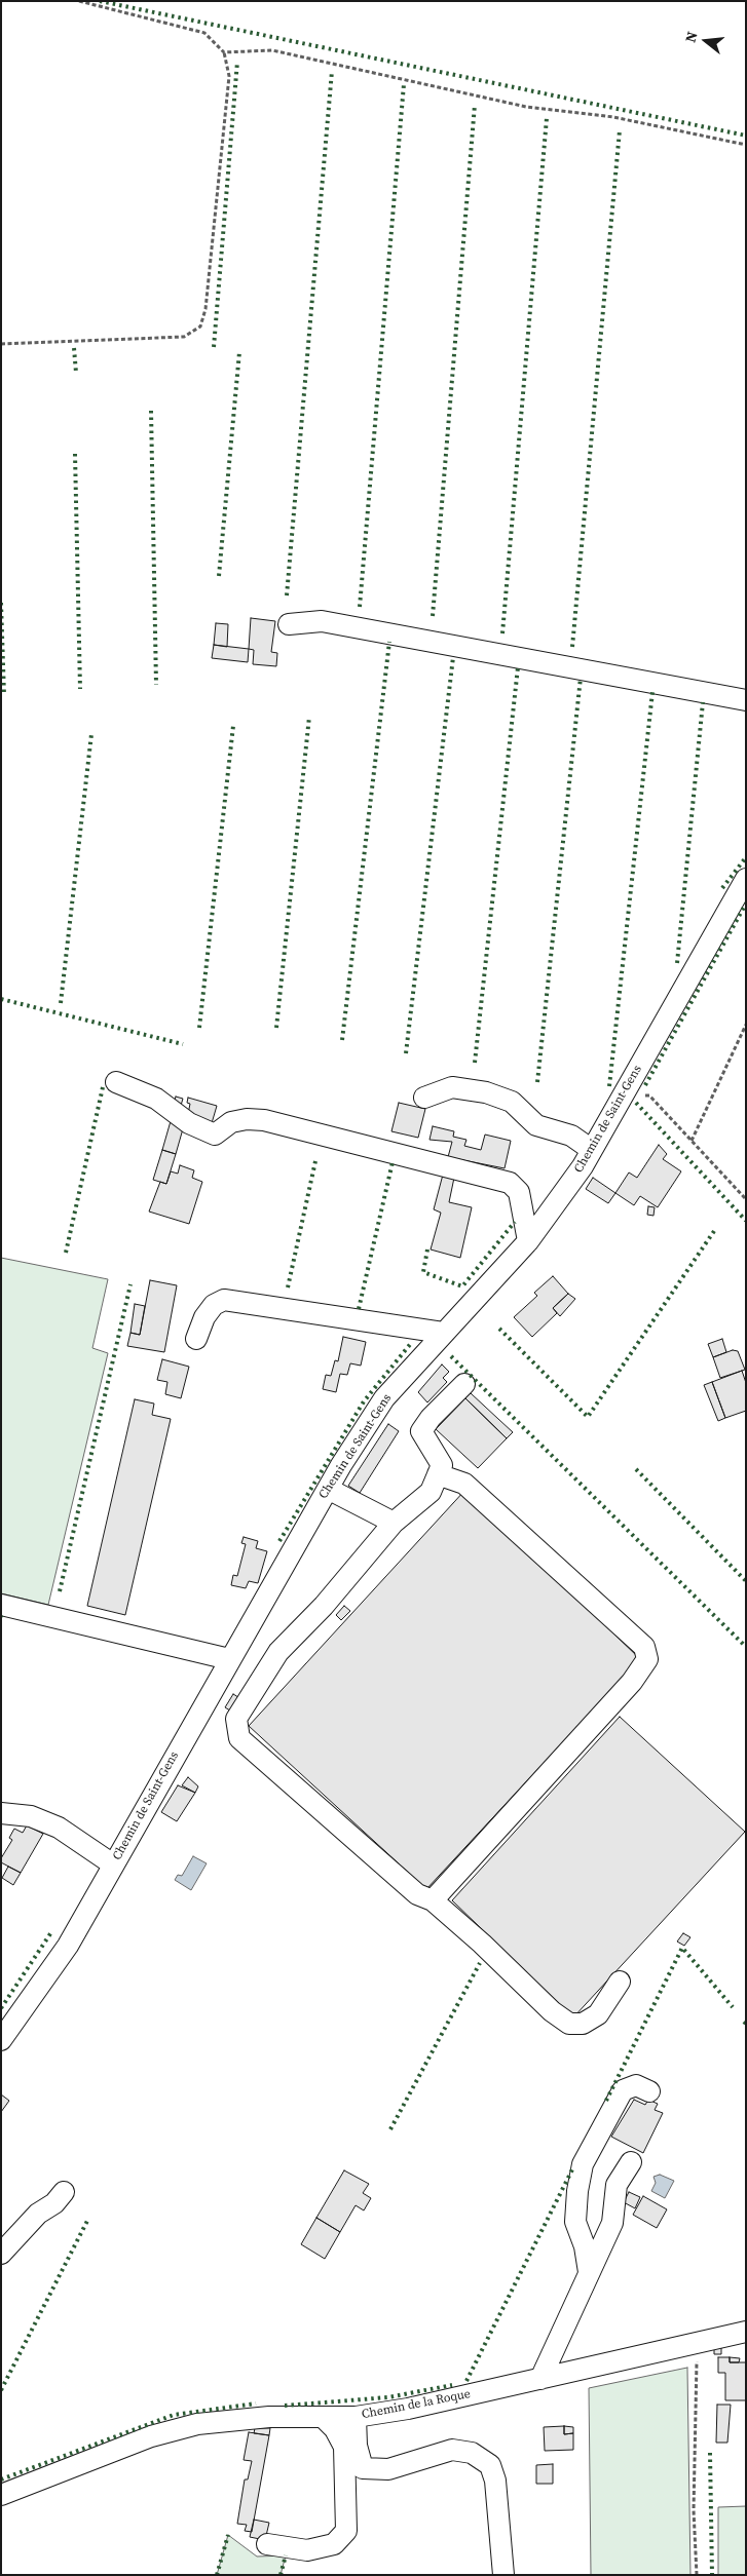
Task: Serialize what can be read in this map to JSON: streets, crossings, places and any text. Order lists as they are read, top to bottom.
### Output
{
  "streets": {
    "street": ["Chemin de Saint-Gens", "Chemin de la Roque"]
  },
  "north": "left"
}
